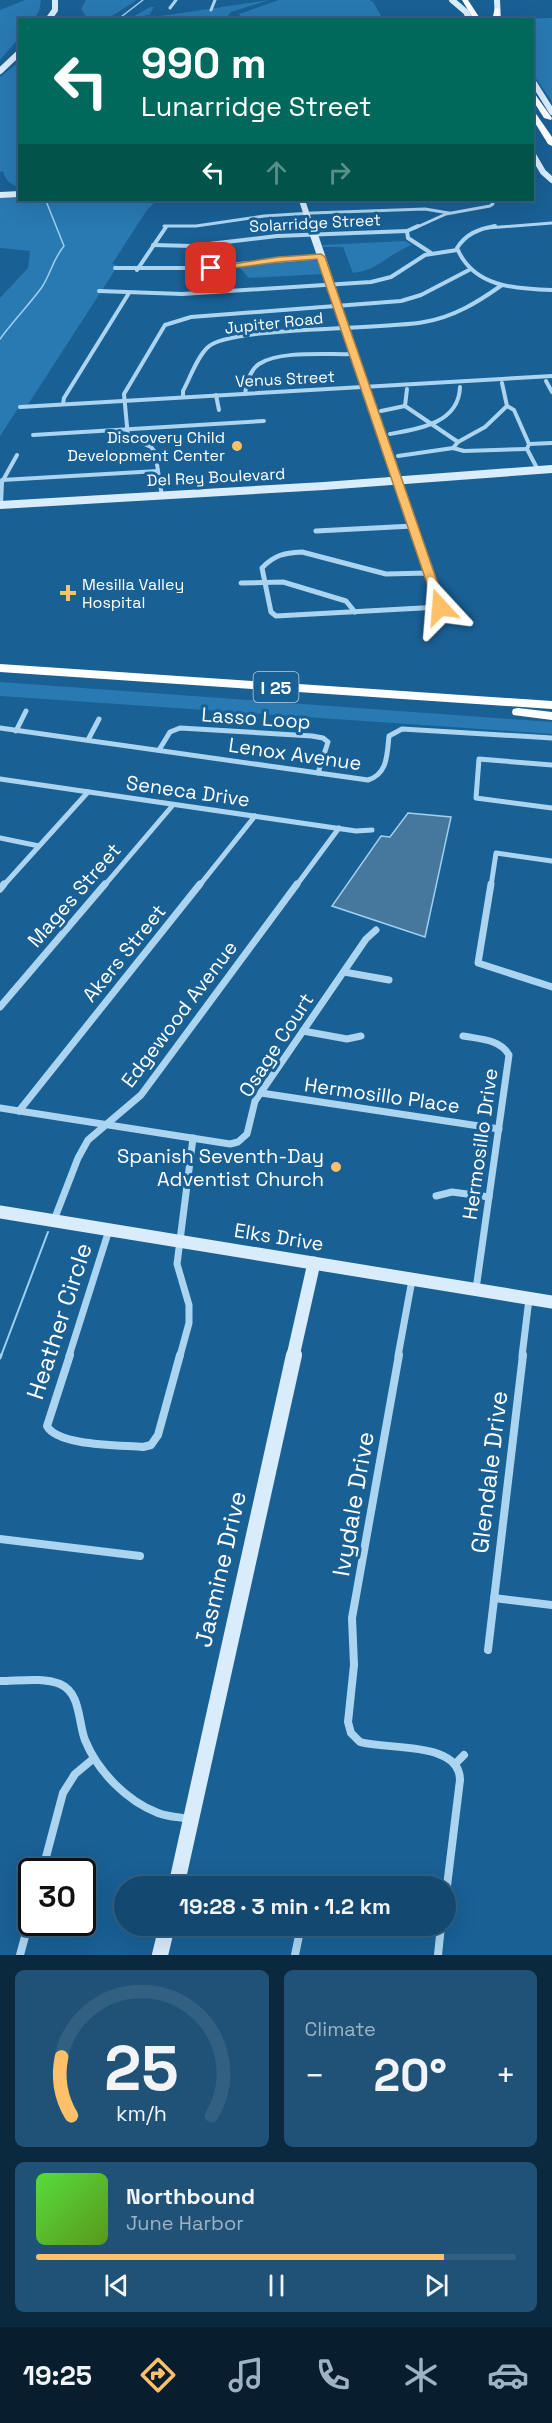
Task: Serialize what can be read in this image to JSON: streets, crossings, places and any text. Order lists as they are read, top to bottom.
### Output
{
  "streets": {
    "highway": ["I 25"],
    "main road": ["Del Rey Boulevard", "Elks Drive", "Jasmine Drive"],
    "street": [
      "Solarridge Street",
      "Jupiter Road",
      "Venus Street",
      "Lasso Loop",
      "Lenox Avenue",
      "Seneca Drive",
      "Mages Street",
      "Akers Street",
      "Edgewood Avenue",
      "Osage Court",
      "Hermosillo Place",
      "Hermosillo Drive",
      "Heather Circle",
      "Glendale Drive",
      "Ivydale Drive"
    ]
  },
  "crossings": [
    ["Jupiter Road", "Venus Street"],
    ["Lasso Loop", "Lenox Avenue"],
    ["Seneca Drive", "Mages Street"],
    ["Seneca Drive", "Akers Street"],
    ["Seneca Drive", "Edgewood Avenue"],
    ["Edgewood Avenue", "Elks Drive"],
    ["Osage Court", "Hermosillo Place"],
    ["Osage Court", "Heather Circle"],
    ["Hermosillo Place", "Hermosillo Drive"],
    ["Hermosillo Drive", "Elks Drive"],
    ["Elks Drive", "Heather Circle"],
    ["Elks Drive", "Glendale Drive"],
    ["Elks Drive", "Ivydale Drive"],
    ["Elks Drive", "Jasmine Drive"]
  ],
  "places": {
    "other": ["Discovery Child Development Center", "Spanish Seventh-Day Adventist Church"],
    "health": ["Mesilla Valley Hospital"]
  },
  "page": {
    "turn": ["990 m", "Lunarridge Street"],
    "limit": "30",
    "trip": "19:28 · 3 min · 1.2 km",
    "tile": "Climate",
    "heat": ["−", "20°", "+"],
    "song": ["Northbound", "June Harbor"],
    "tabs": "19:25",
    "gauge": ["25", "km/h"]
  }
}
